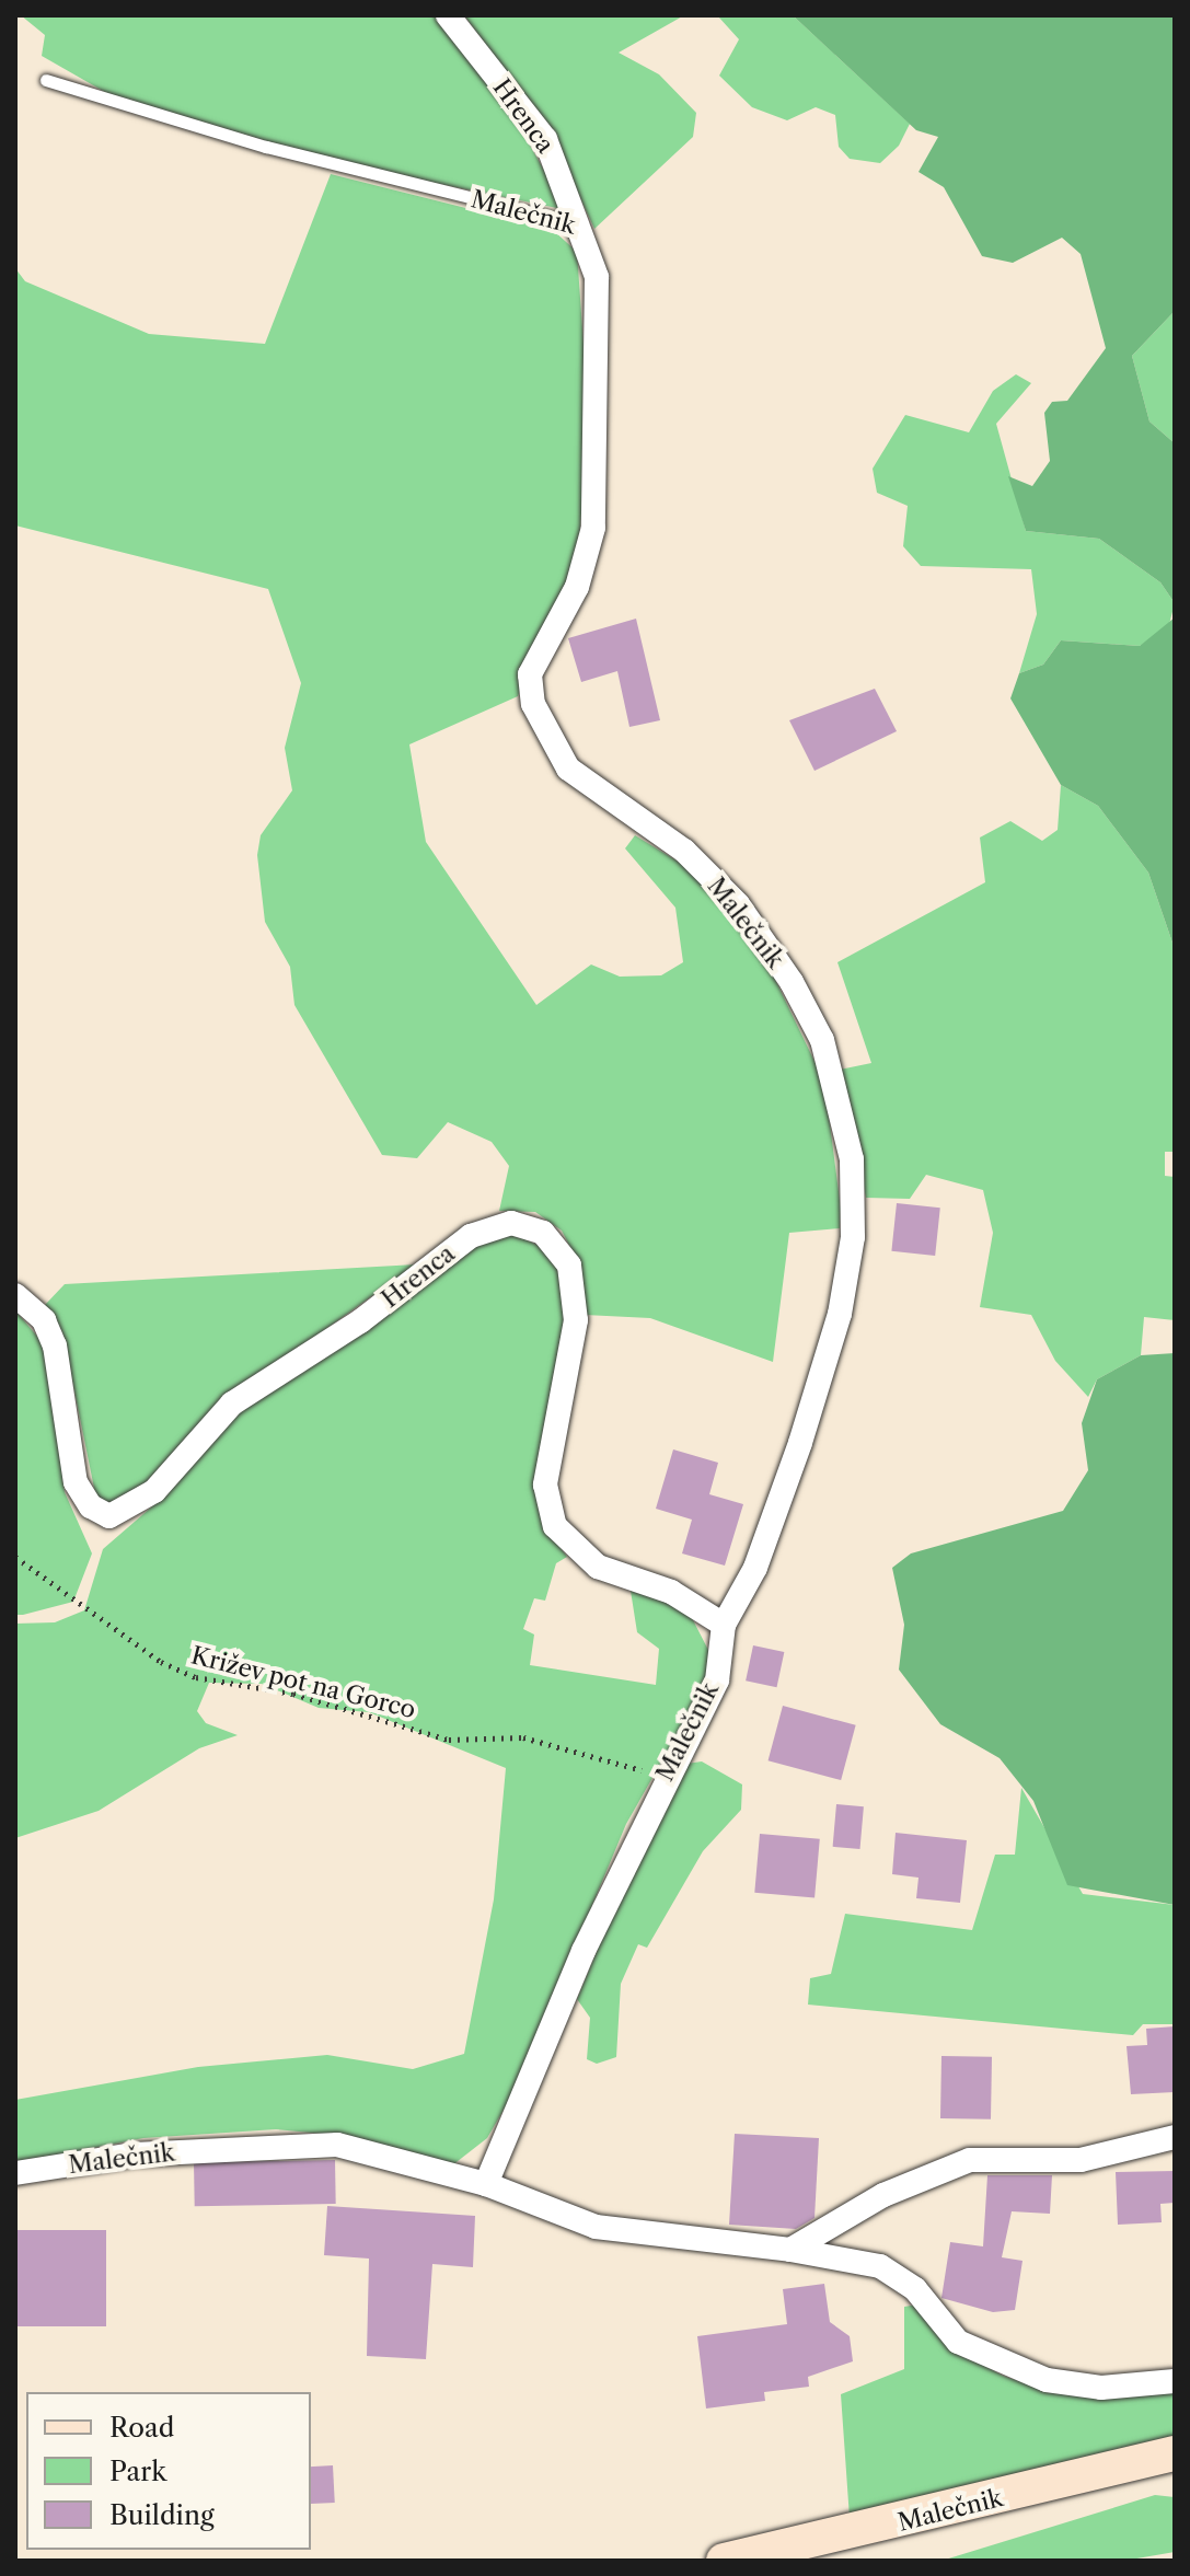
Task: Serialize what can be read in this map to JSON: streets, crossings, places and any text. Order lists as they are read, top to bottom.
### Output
{
  "streets": {
    "street": ["Hrenca", "Malečnik"],
    "path": ["Križev pot na Gorco"]
  },
  "crossings": [
    ["Hrenca", "Malečnik"],
    ["Malečnik", "Križev pot na Gorco"]
  ],
  "legend": ["Road", "Park", "Building"]
}
